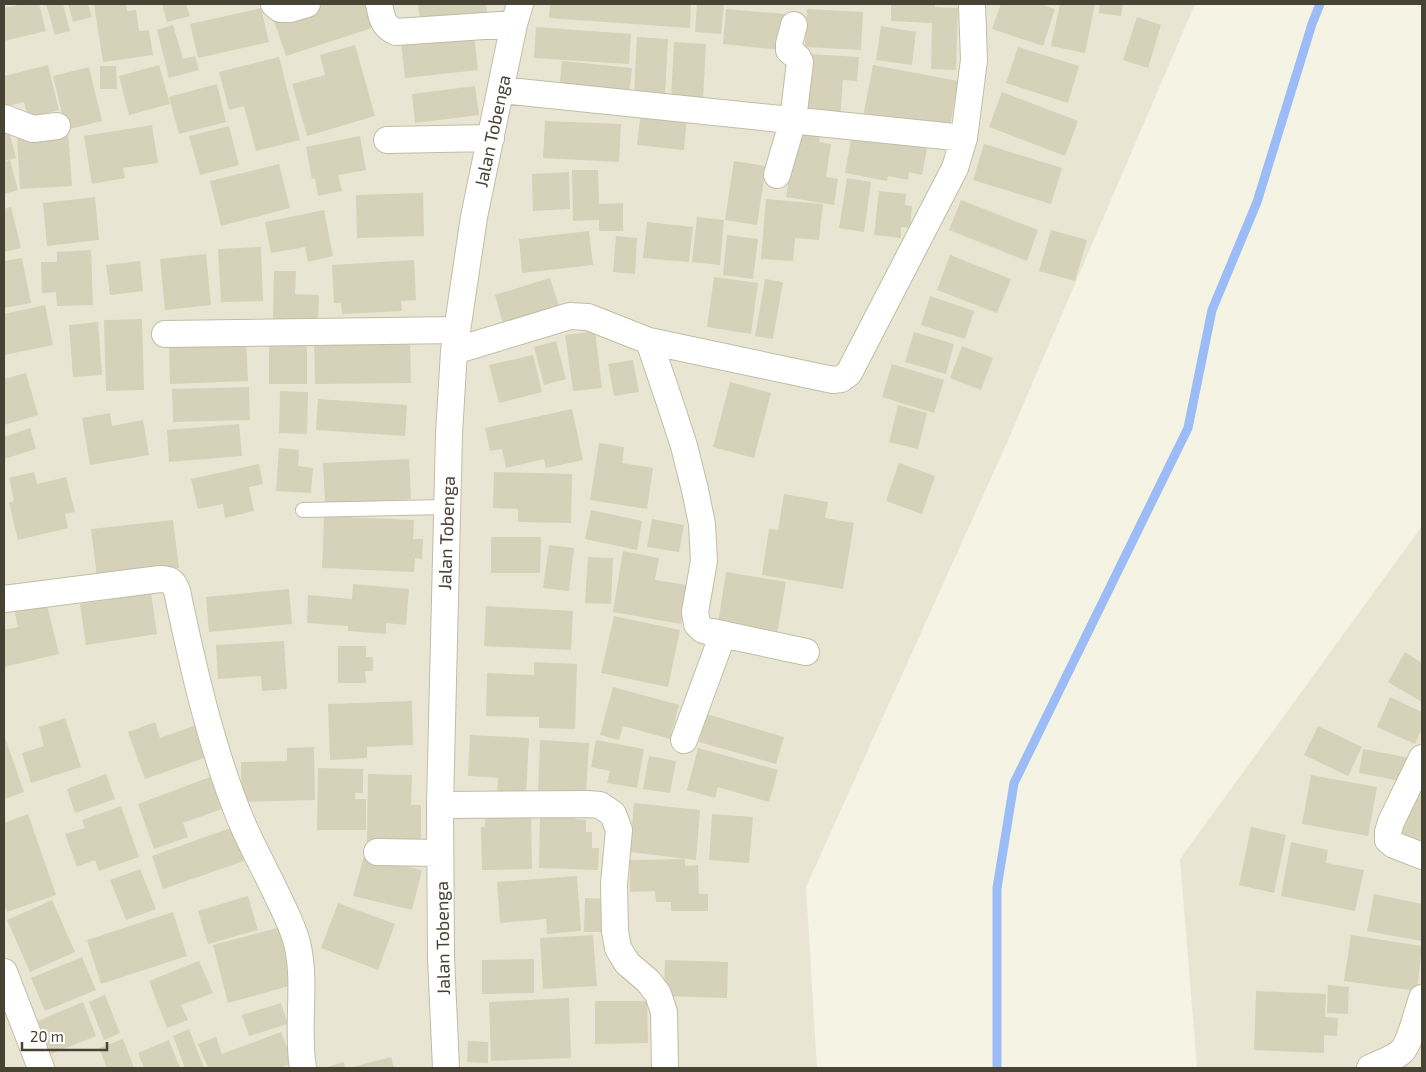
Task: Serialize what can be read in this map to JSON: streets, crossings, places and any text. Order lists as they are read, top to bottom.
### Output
{
  "streets": {
    "street": ["Jalan Tobenga"]
  },
  "scale_bar": "20 m"
}
